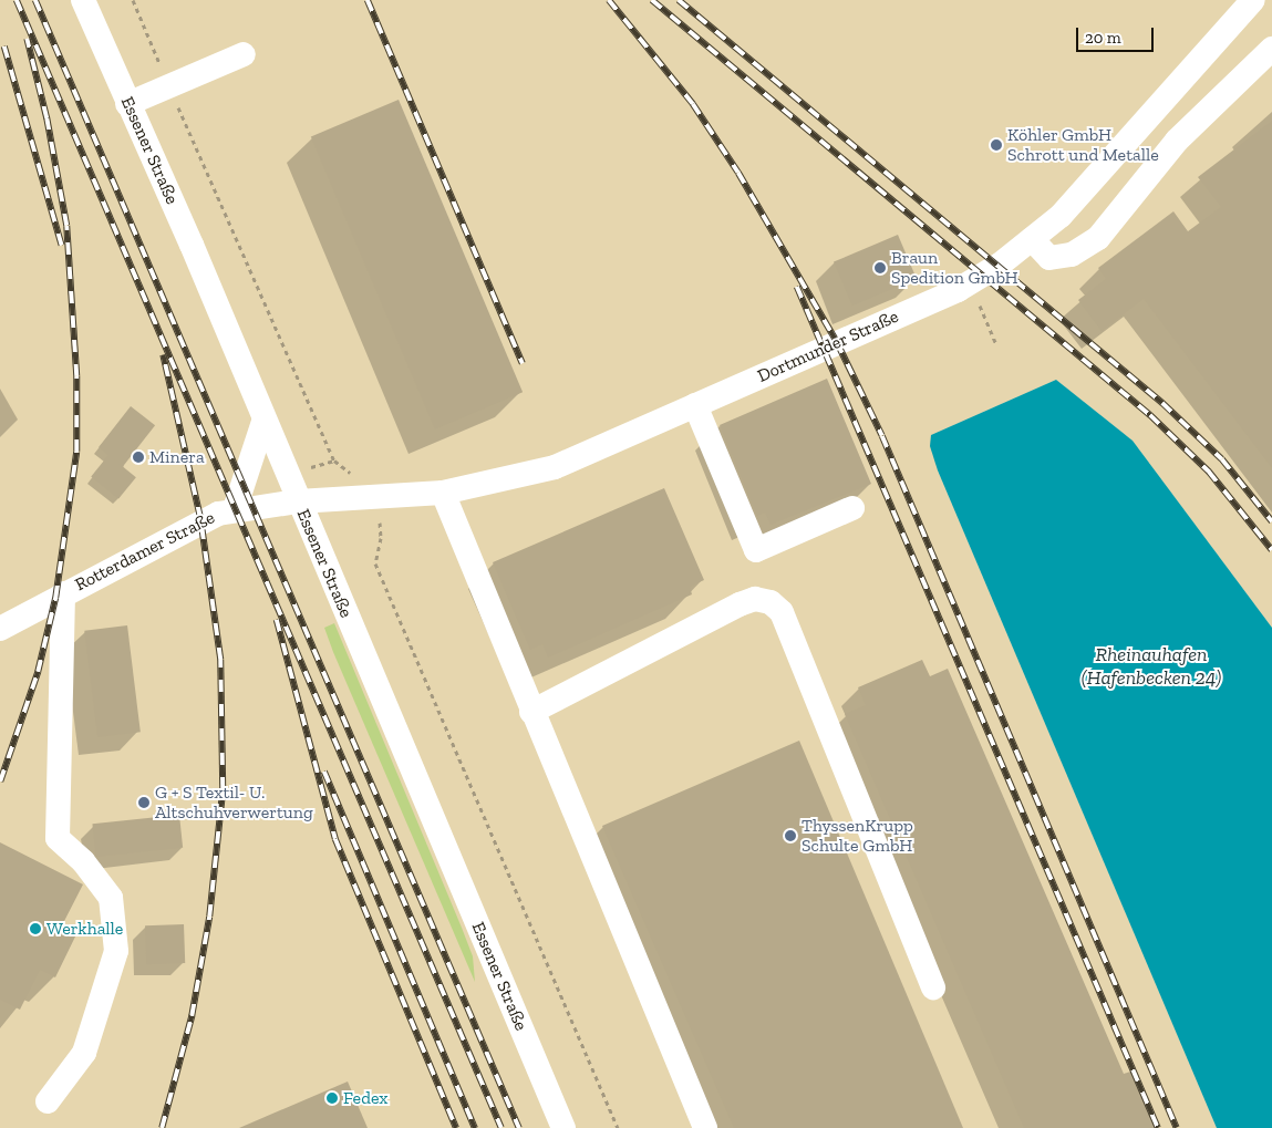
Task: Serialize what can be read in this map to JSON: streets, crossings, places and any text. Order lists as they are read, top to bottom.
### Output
{
  "streets": {
    "street": ["Essener Straße", "Dortmunder Straße", "Rotterdamer Straße"]
  },
  "crossings": [
    ["Essener Straße", "Dortmunder Straße"],
    ["Essener Straße", "Rotterdamer Straße"],
    ["Dortmunder Straße", "Rotterdamer Straße"]
  ],
  "water": ["Rheinauhafen (Hafenbecken 24)"],
  "places": [
    "Köhler GmbH Schrott und Metalle",
    "Braun Spedition GmbH",
    "Minera",
    "G + S Textil- U. Altschuhverwertung",
    "ThyssenKrupp Schulte GmbH",
    "Werkhalle",
    "Fedex"
  ],
  "scale_bar": "20 m"
}
